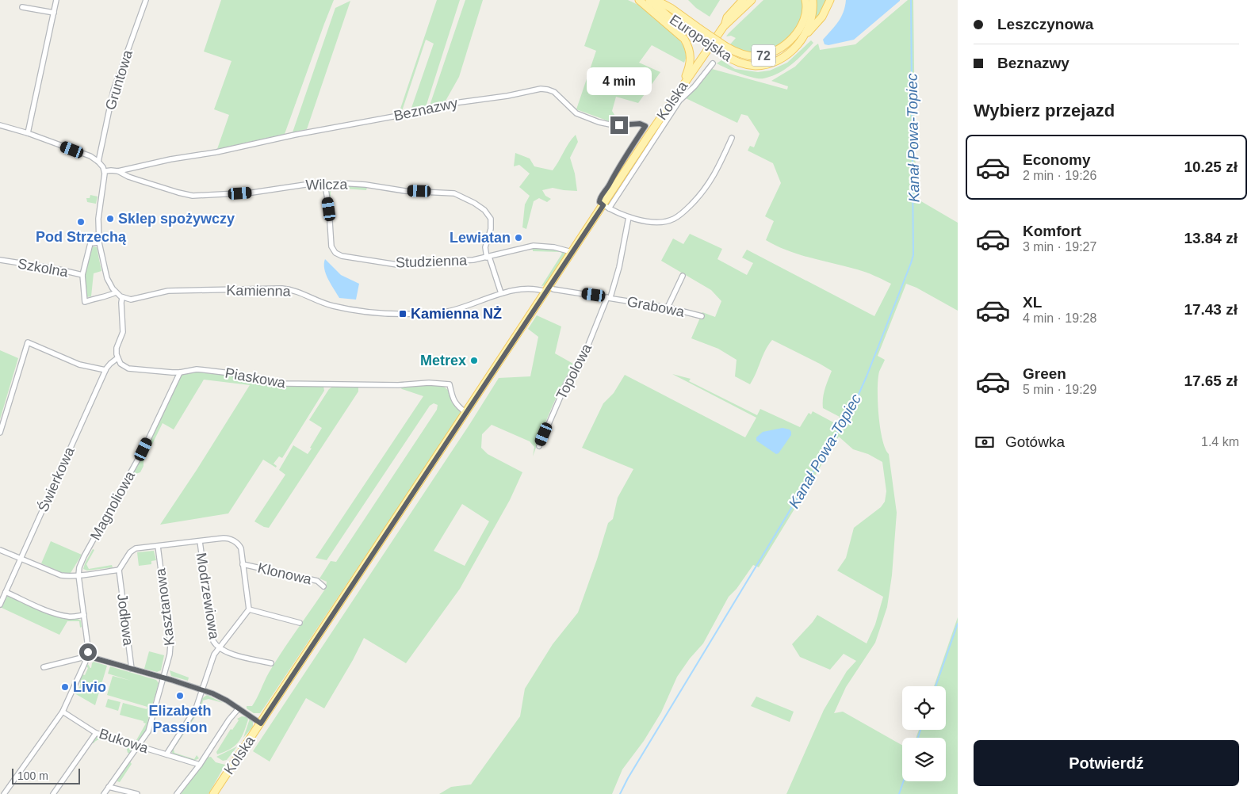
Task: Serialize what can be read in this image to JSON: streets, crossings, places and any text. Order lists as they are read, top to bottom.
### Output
{
  "streets": {
    "main road": ["Europejska", "72", "Kolska"],
    "street": [
      "Gruntowa",
      "Beznazwy",
      "Wilcza",
      "Studzienna",
      "Szkolna",
      "Kamienna",
      "Grabowa",
      "Topolowa",
      "Piaskowa",
      "Świerkowa",
      "Magnoliowa",
      "Klonowa",
      "Modrzewiowa",
      "Kasztanowa",
      "Jodłowa",
      "Bukowa"
    ]
  },
  "crossings": [
    ["Kolska", "Beznazwy"],
    ["Kolska", "Studzienna"],
    ["Kolska", "Kamienna"],
    ["Kolska", "Piaskowa"],
    ["Beznazwy", "Wilcza"],
    ["Wilcza", "Studzienna"],
    ["Wilcza", "Kamienna"],
    ["Grabowa", "Topolowa"],
    ["Piaskowa", "Świerkowa"],
    ["Piaskowa", "Magnoliowa"],
    ["Modrzewiowa", "Bukowa"],
    ["Kasztanowa", "Bukowa"]
  ],
  "water": ["Kanał Powa-Topiec"],
  "places": {
    "other": [
      "Sklep spożywczy",
      "Pod Strzechą",
      "Lewiatan",
      "Metrex",
      "Livio",
      "Elizabeth Passion"
    ],
    "transit": ["Kamienna NŻ"]
  },
  "scale_bar": "100 m",
  "page": {
    "banner": ["Leszczynowa", "Beznazwy"],
    "bubble": "4 min",
    "heading": "Wybierz przejazd",
    "list": [
      {
        "name": "Economy",
        "note": "2 min · 19:26",
        "value": "10.25 zł"
      },
      {
        "name": "Komfort",
        "note": "3 min · 19:27",
        "value": "13.84 zł"
      },
      {
        "name": "XL",
        "note": "4 min · 19:28",
        "value": "17.43 zł"
      },
      {
        "name": "Green",
        "note": "5 min · 19:29",
        "value": "17.65 zł"
      }
    ],
    "pay": ["Gotówka", "1.4 km"],
    "buttons": "Potwierdź",
    "scale": "100 m"
  }
}
